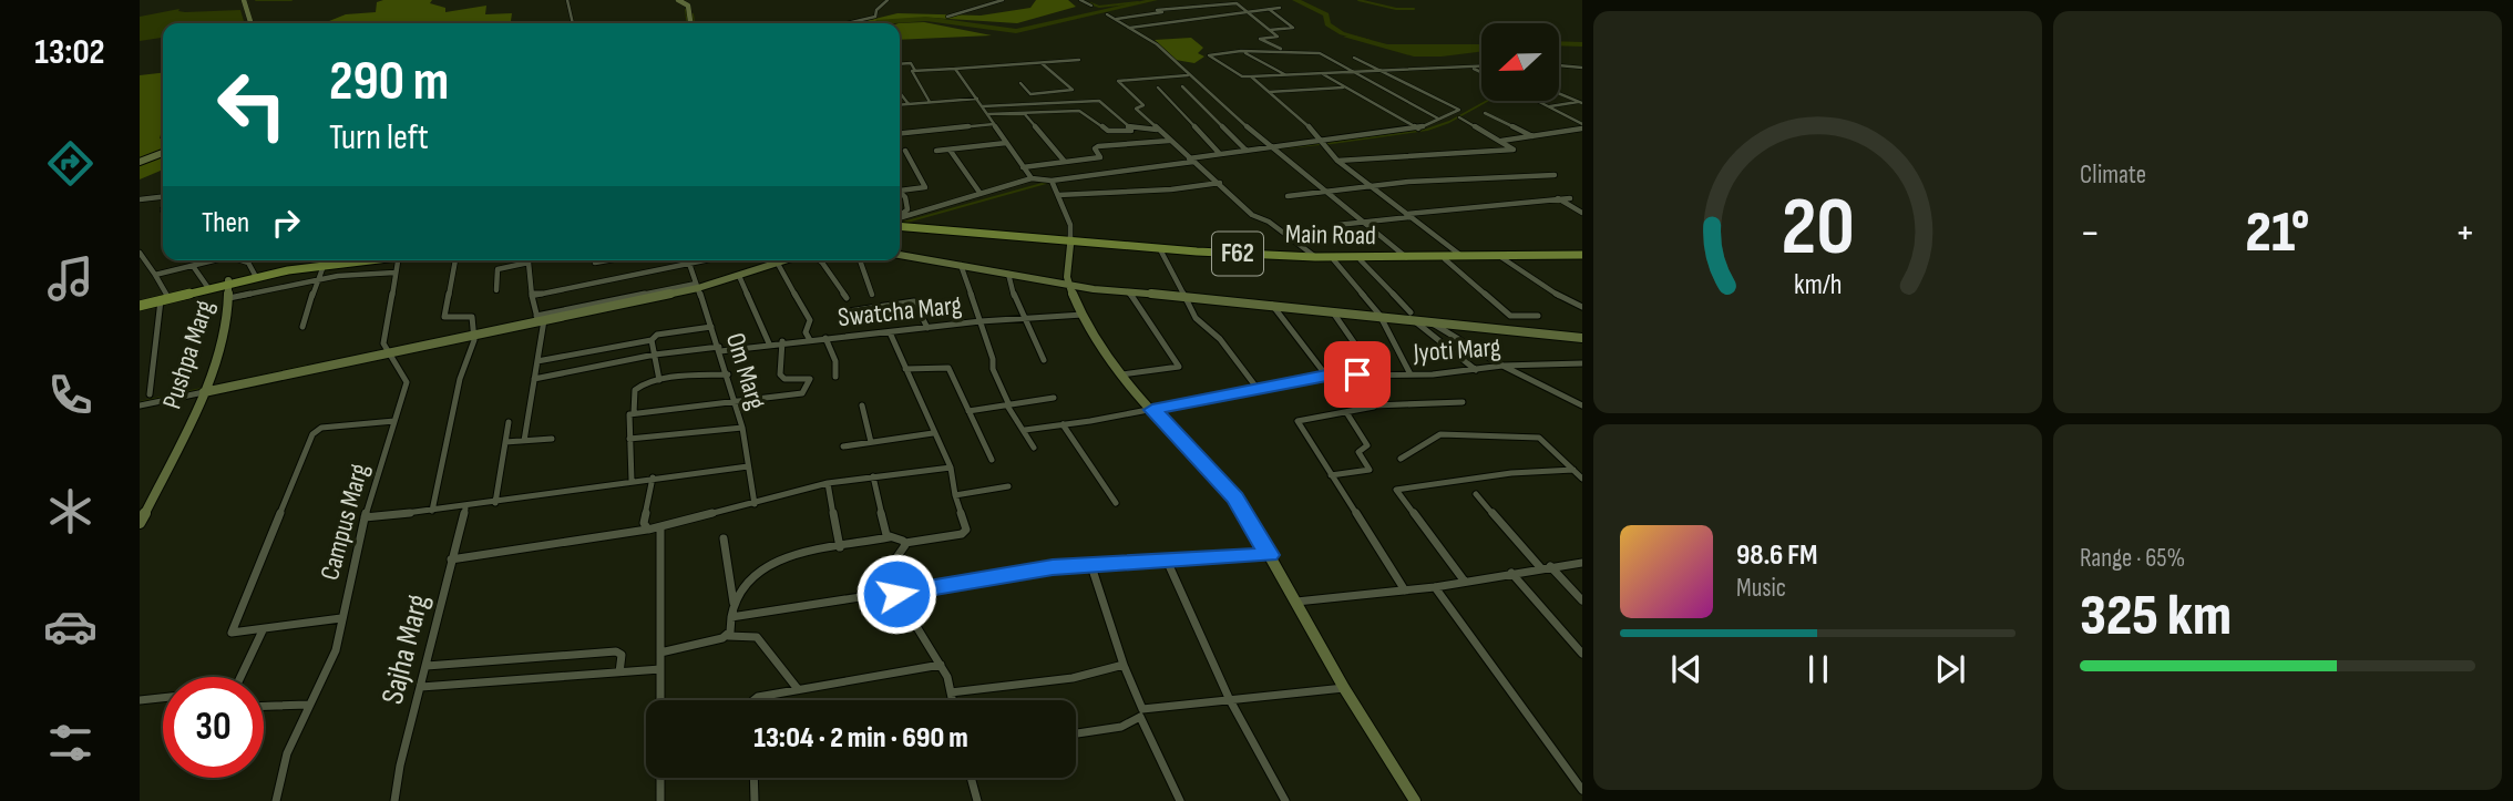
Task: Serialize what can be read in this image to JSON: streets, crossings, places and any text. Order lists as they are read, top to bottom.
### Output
{
  "streets": {
    "main road": ["Main Road", "F62"],
    "street": [
      "Swatcha Marg",
      "Jyoti Marg",
      "Pushpa Marg",
      "Om Marg",
      "Campus Marg",
      "Sajha Marg"
    ]
  },
  "crossings": [
    ["Swatcha Marg", "Om Marg"]
  ],
  "north": "left",
  "page": {
    "tabs": "13:02",
    "tile": [
      "Climate",
      ["Range · 65%", "325 km"]
    ],
    "turn": ["290 m", "Turn left"],
    "then": "Then",
    "heat": ["−", "21°", "+"],
    "song": ["98.6 FM", "Music"],
    "limit": "30",
    "trip": "13:04 · 2 min · 690 m",
    "gauge": ["20", "km/h"]
  }
}
